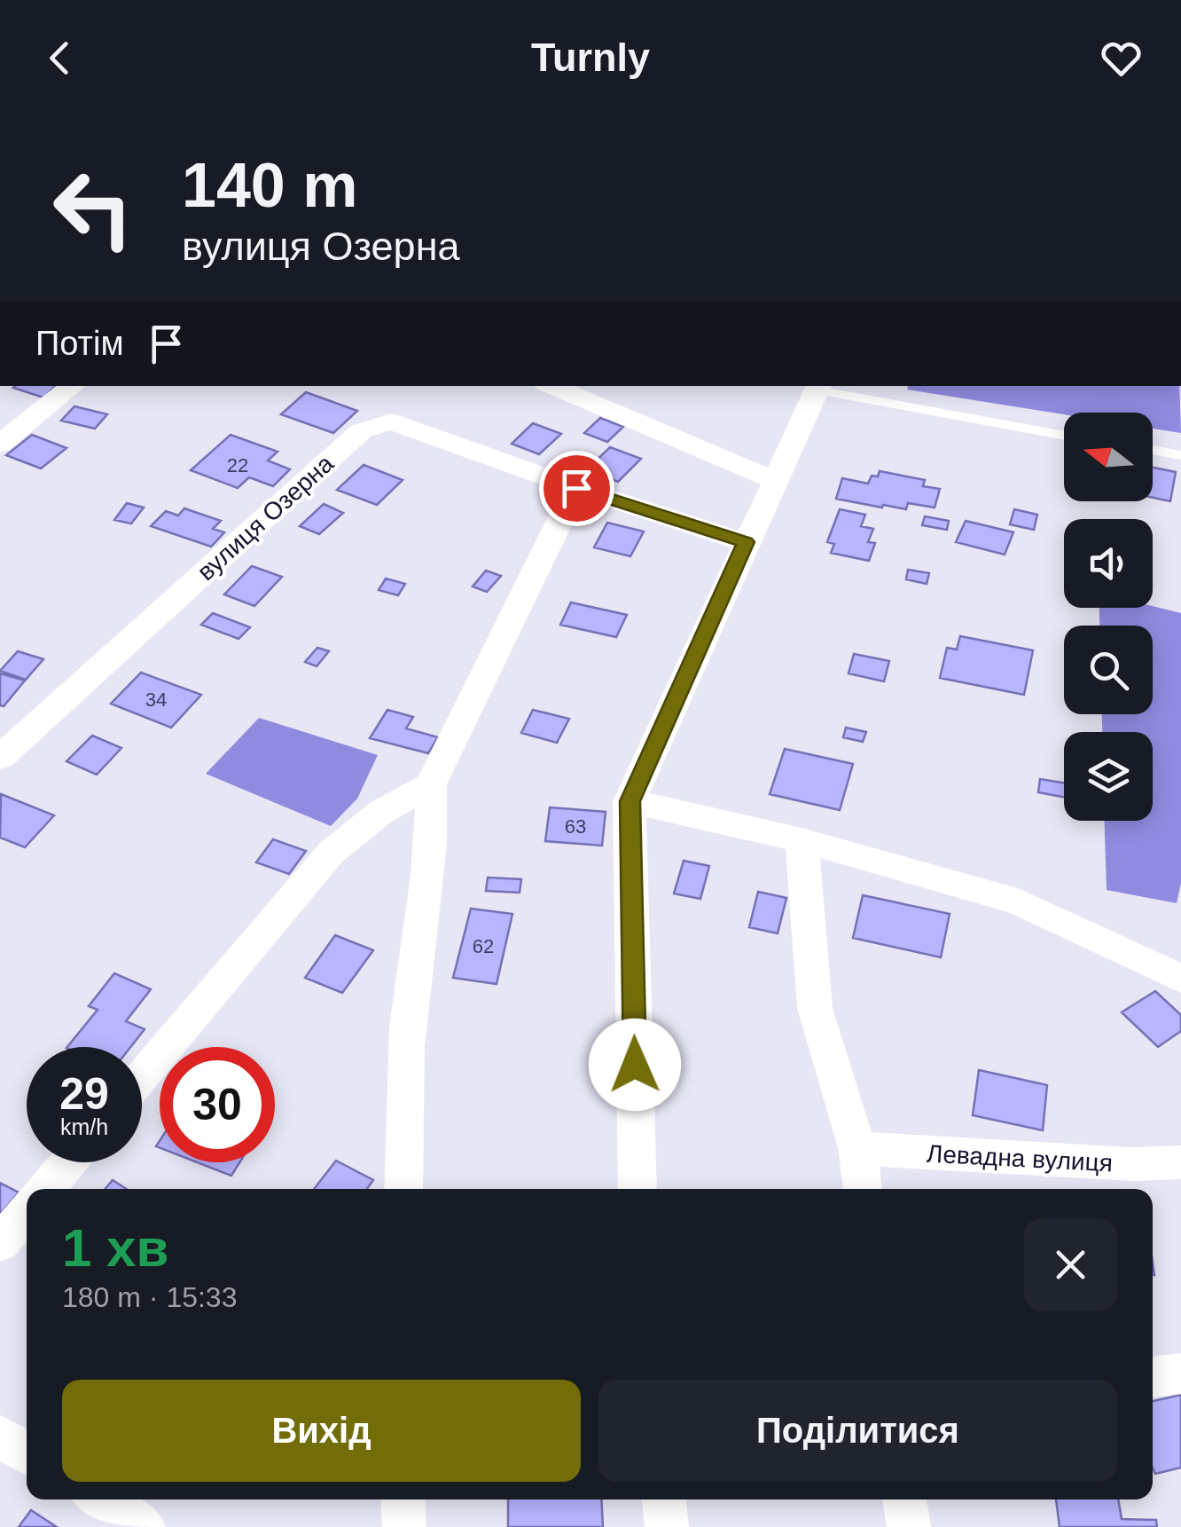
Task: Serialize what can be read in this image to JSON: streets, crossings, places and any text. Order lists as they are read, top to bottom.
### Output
{
  "streets": {
    "street": ["вулиця Озерна", "Левадна вулиця"]
  },
  "house_numbers": [
    "22",
    "34",
    "63",
    "62"
  ],
  "north": "left",
  "page": {
    "header": "Turnly",
    "turn": ["140 m", "вулиця Озерна"],
    "then": "Потім",
    "speed": "29 km/h",
    "limit": "30",
    "heading": ["1 хв", "180 m · 15:33"],
    "buttons": ["Вихід", "Поділитися"]
  }
}
